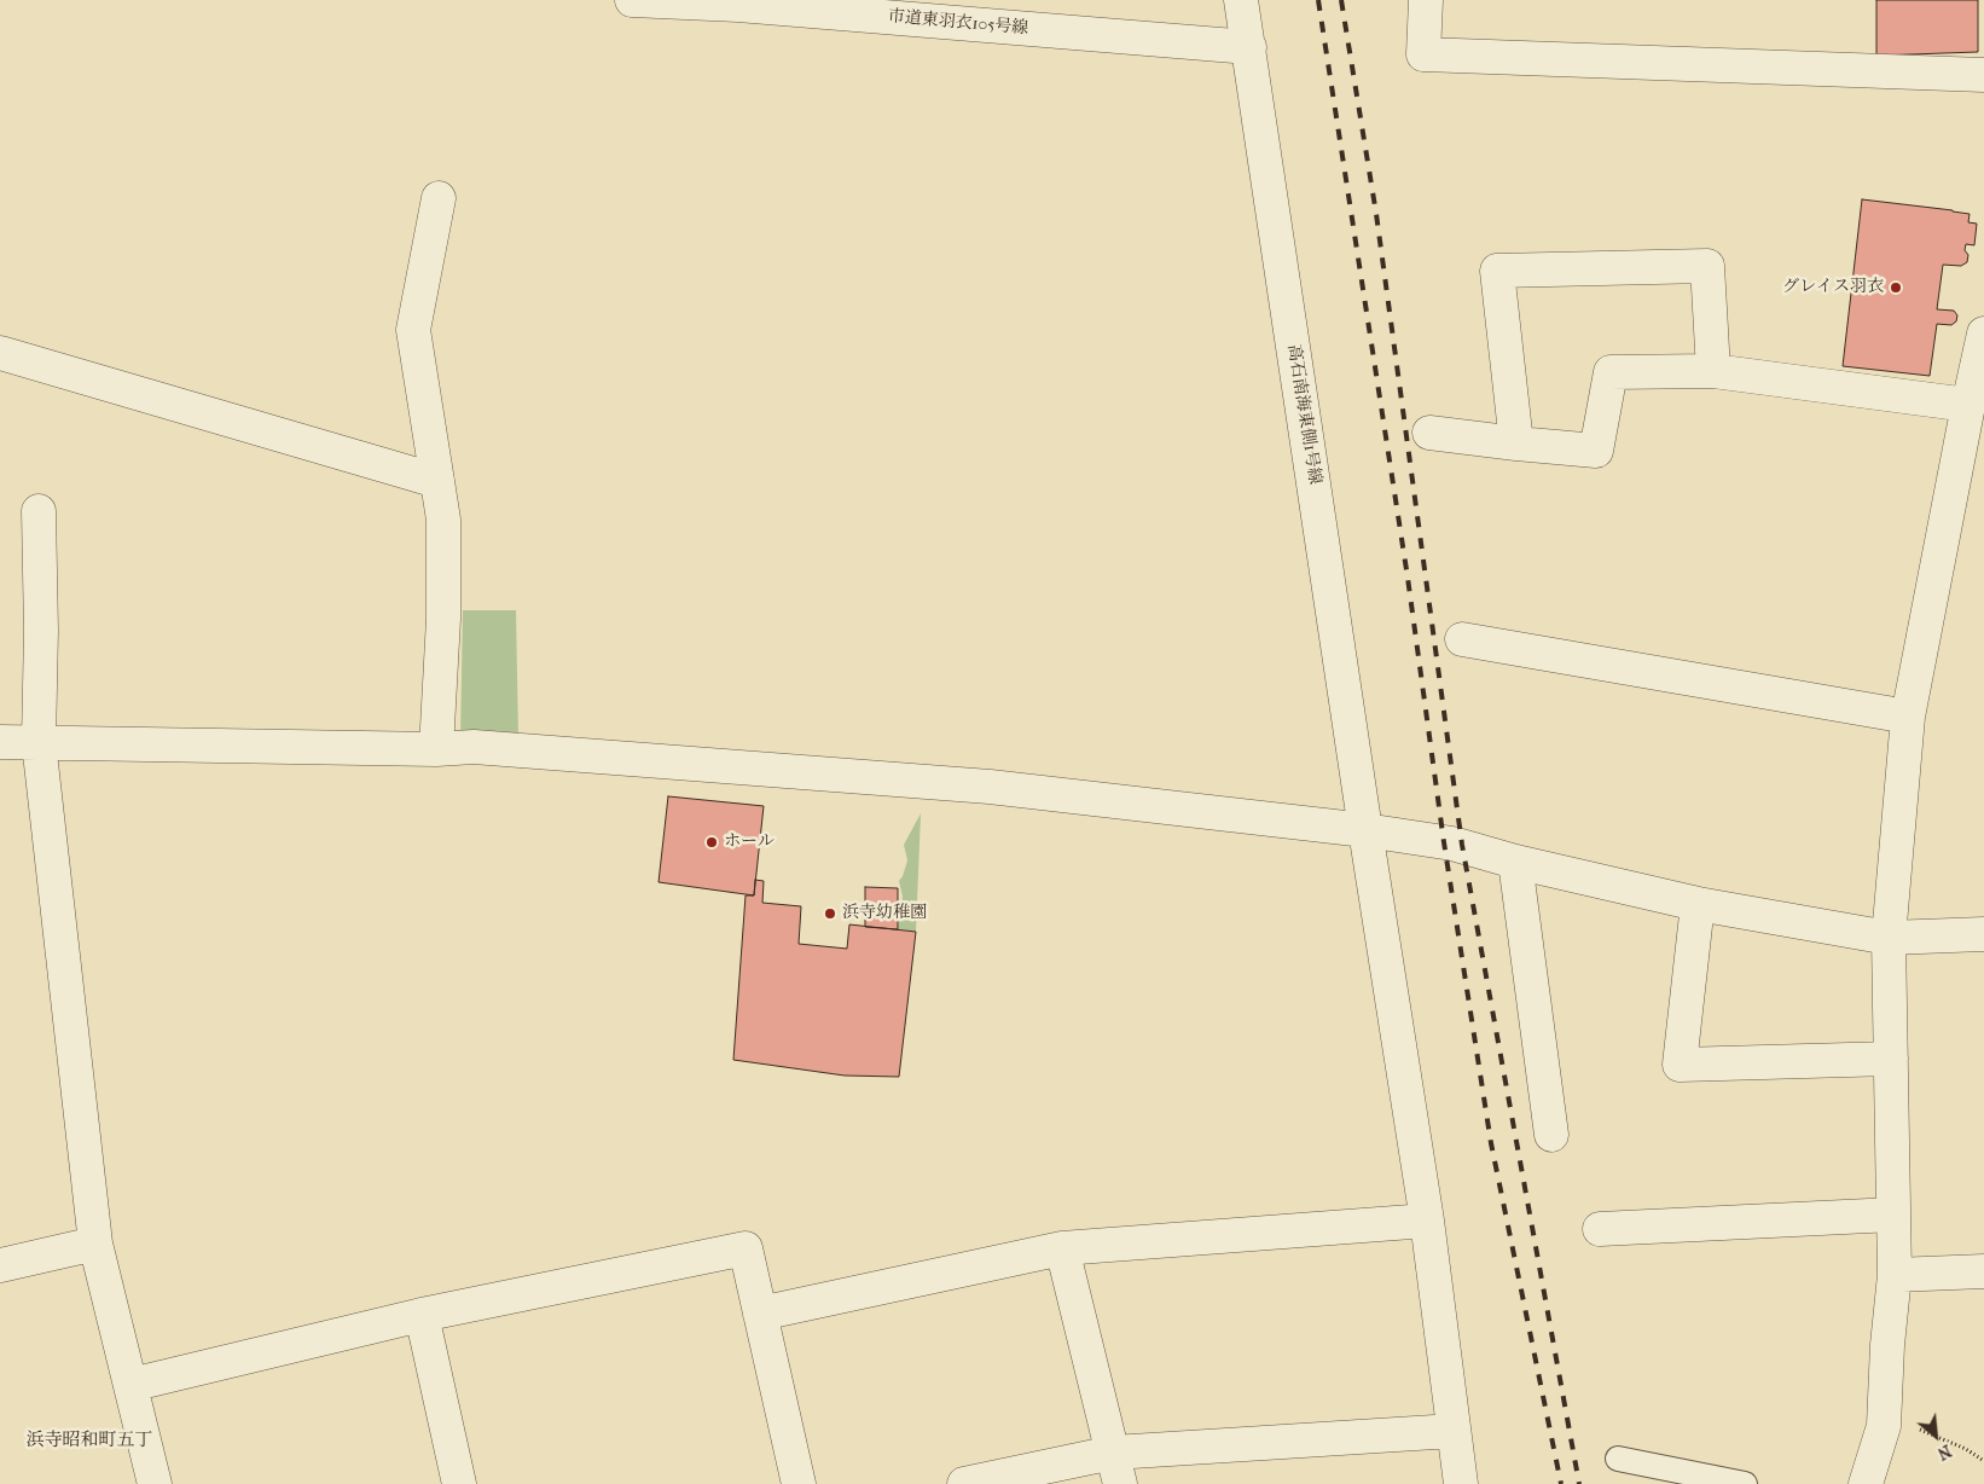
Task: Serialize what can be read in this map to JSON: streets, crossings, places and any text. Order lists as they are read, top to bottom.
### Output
{
  "streets": {
    "street": ["市道東羽衣105号線", "高石南海東側1号線"]
  },
  "crossings": [
    ["市道東羽衣105号線", "高石南海東側1号線"]
  ],
  "districts": ["浜寺昭和町五丁"],
  "places": ["グレイス羽衣", "ホール", "浜寺幼稚園"],
  "north": "bottom right"
}
